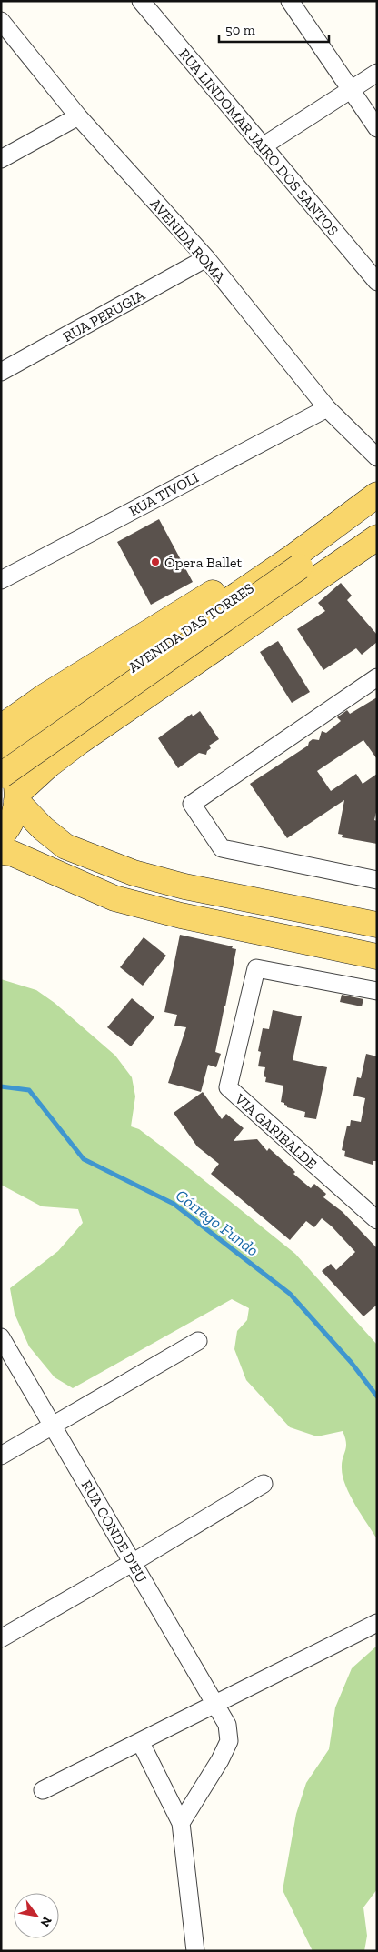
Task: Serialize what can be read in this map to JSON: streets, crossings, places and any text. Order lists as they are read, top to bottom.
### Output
{
  "streets": {
    "main road": ["AVENIDA DAS TORRES"],
    "street": [
      "RUA LINDOMAR JAIRO DOS SANTOS",
      "AVENIDA ROMA",
      "RUA PERUGIA",
      "RUA TIVOLI",
      "VIA GARIBALDE",
      "RUA CONDE D'EU"
    ]
  },
  "crossings": [
    ["AVENIDA ROMA", "RUA PERUGIA"],
    ["AVENIDA ROMA", "RUA TIVOLI"]
  ],
  "water": ["Córrego Fundo"],
  "places": ["Ópera Ballet"],
  "scale_bar": "50 m",
  "north": "bottom right"
}
